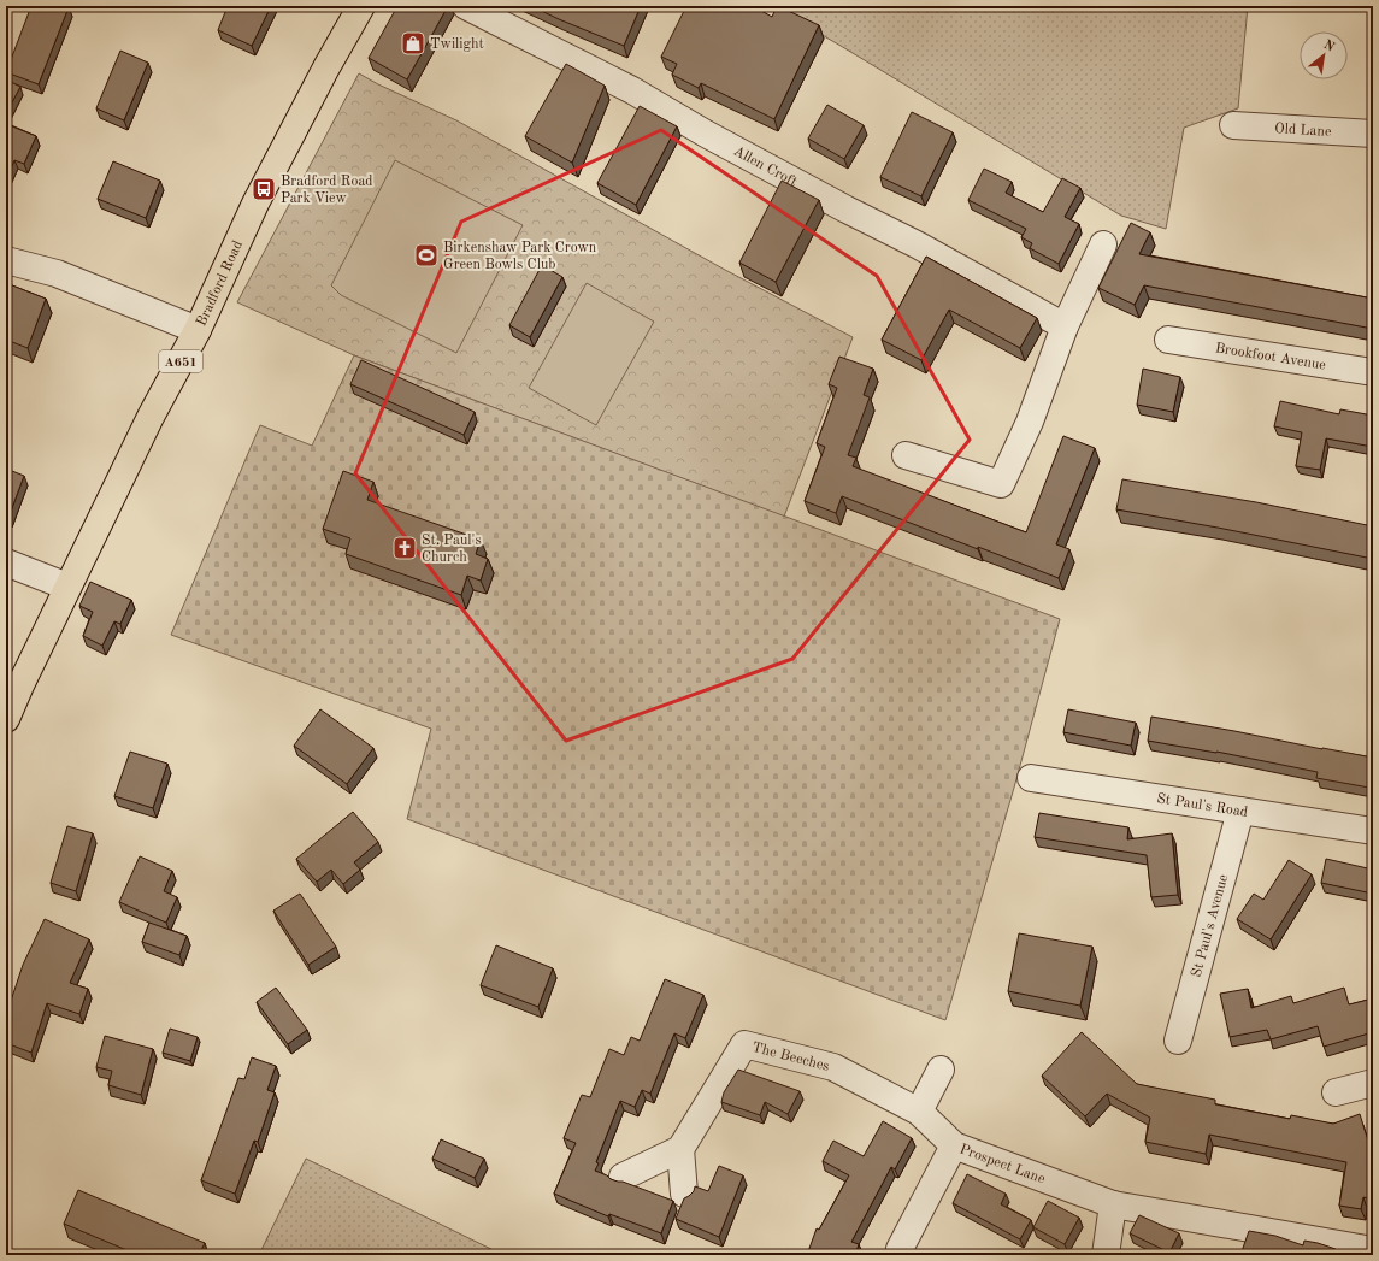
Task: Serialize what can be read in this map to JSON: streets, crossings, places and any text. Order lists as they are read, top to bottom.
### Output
{
  "streets": {
    "main road": ["Bradford Road", "A651"],
    "street": [
      "Old Lane",
      "Allen Croft",
      "Brookfoot Avenue",
      "St Paul's Road",
      "St Paul's Avenue",
      "The Beeches",
      "Prospect Lane"
    ]
  },
  "crossings": [
    ["St Paul's Road", "St Paul's Avenue"],
    ["The Beeches", "Prospect Lane"]
  ],
  "places": {
    "shop": ["Twilight"],
    "bus stop": ["Bradford Road Park View"],
    "sports": ["Birkenshaw Park Crown Green Bowls Club"],
    "church": ["St. Paul's Church"]
  },
  "north": "top right"
}
